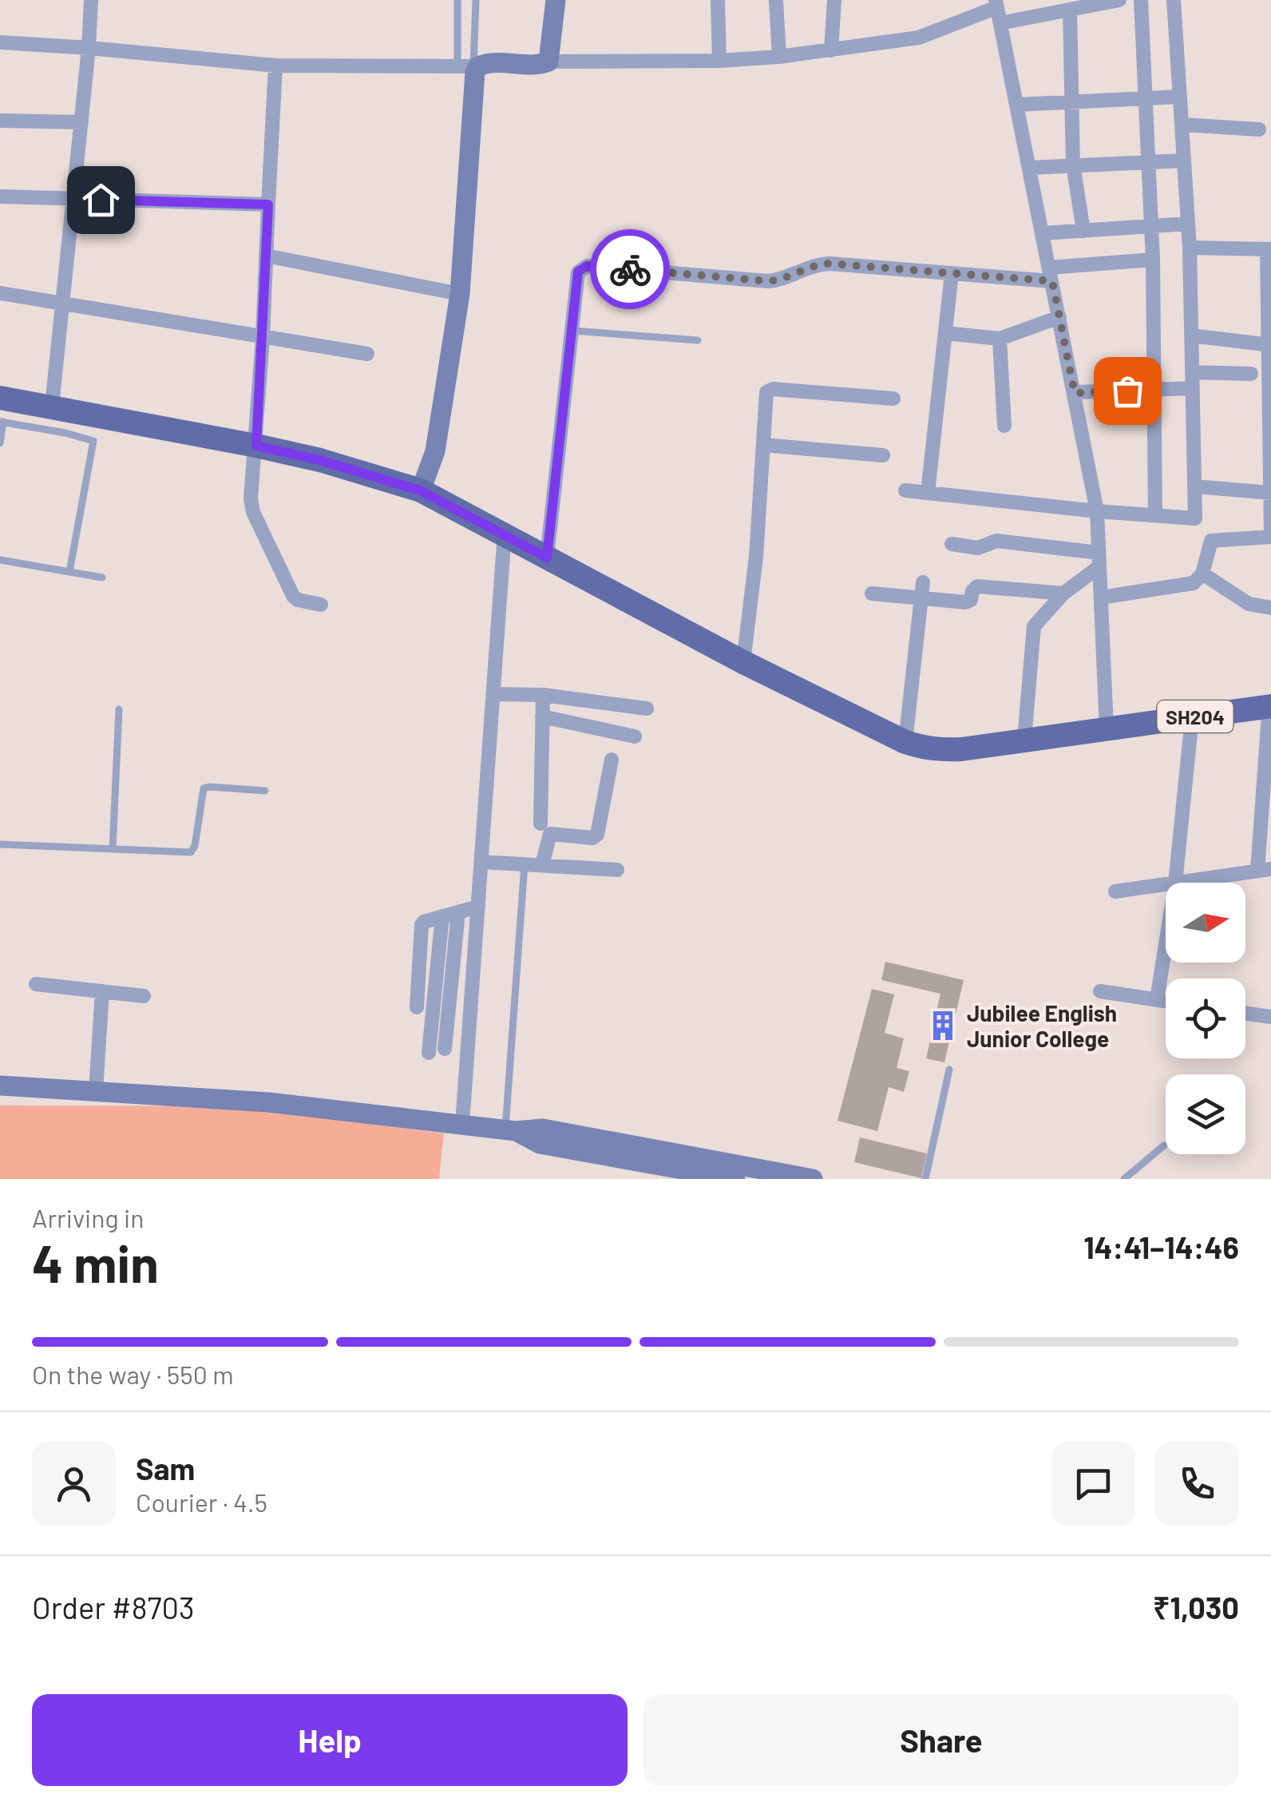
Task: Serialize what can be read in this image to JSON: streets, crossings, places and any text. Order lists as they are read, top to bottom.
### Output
{
  "streets": {
    "main road": ["SH204"]
  },
  "places": {
    "building": ["Jubilee English Junior College"]
  },
  "north": "right",
  "page": {
    "heading": ["4 min", "Arriving in", "14:41–14:46"],
    "panel": [
      "Sam",
      "Courier · 4.5",
      "Order #8703",
      "₹1,030"
    ],
    "bar": "On the way · 550 m",
    "buttons": ["Help", "Share"]
  }
}
